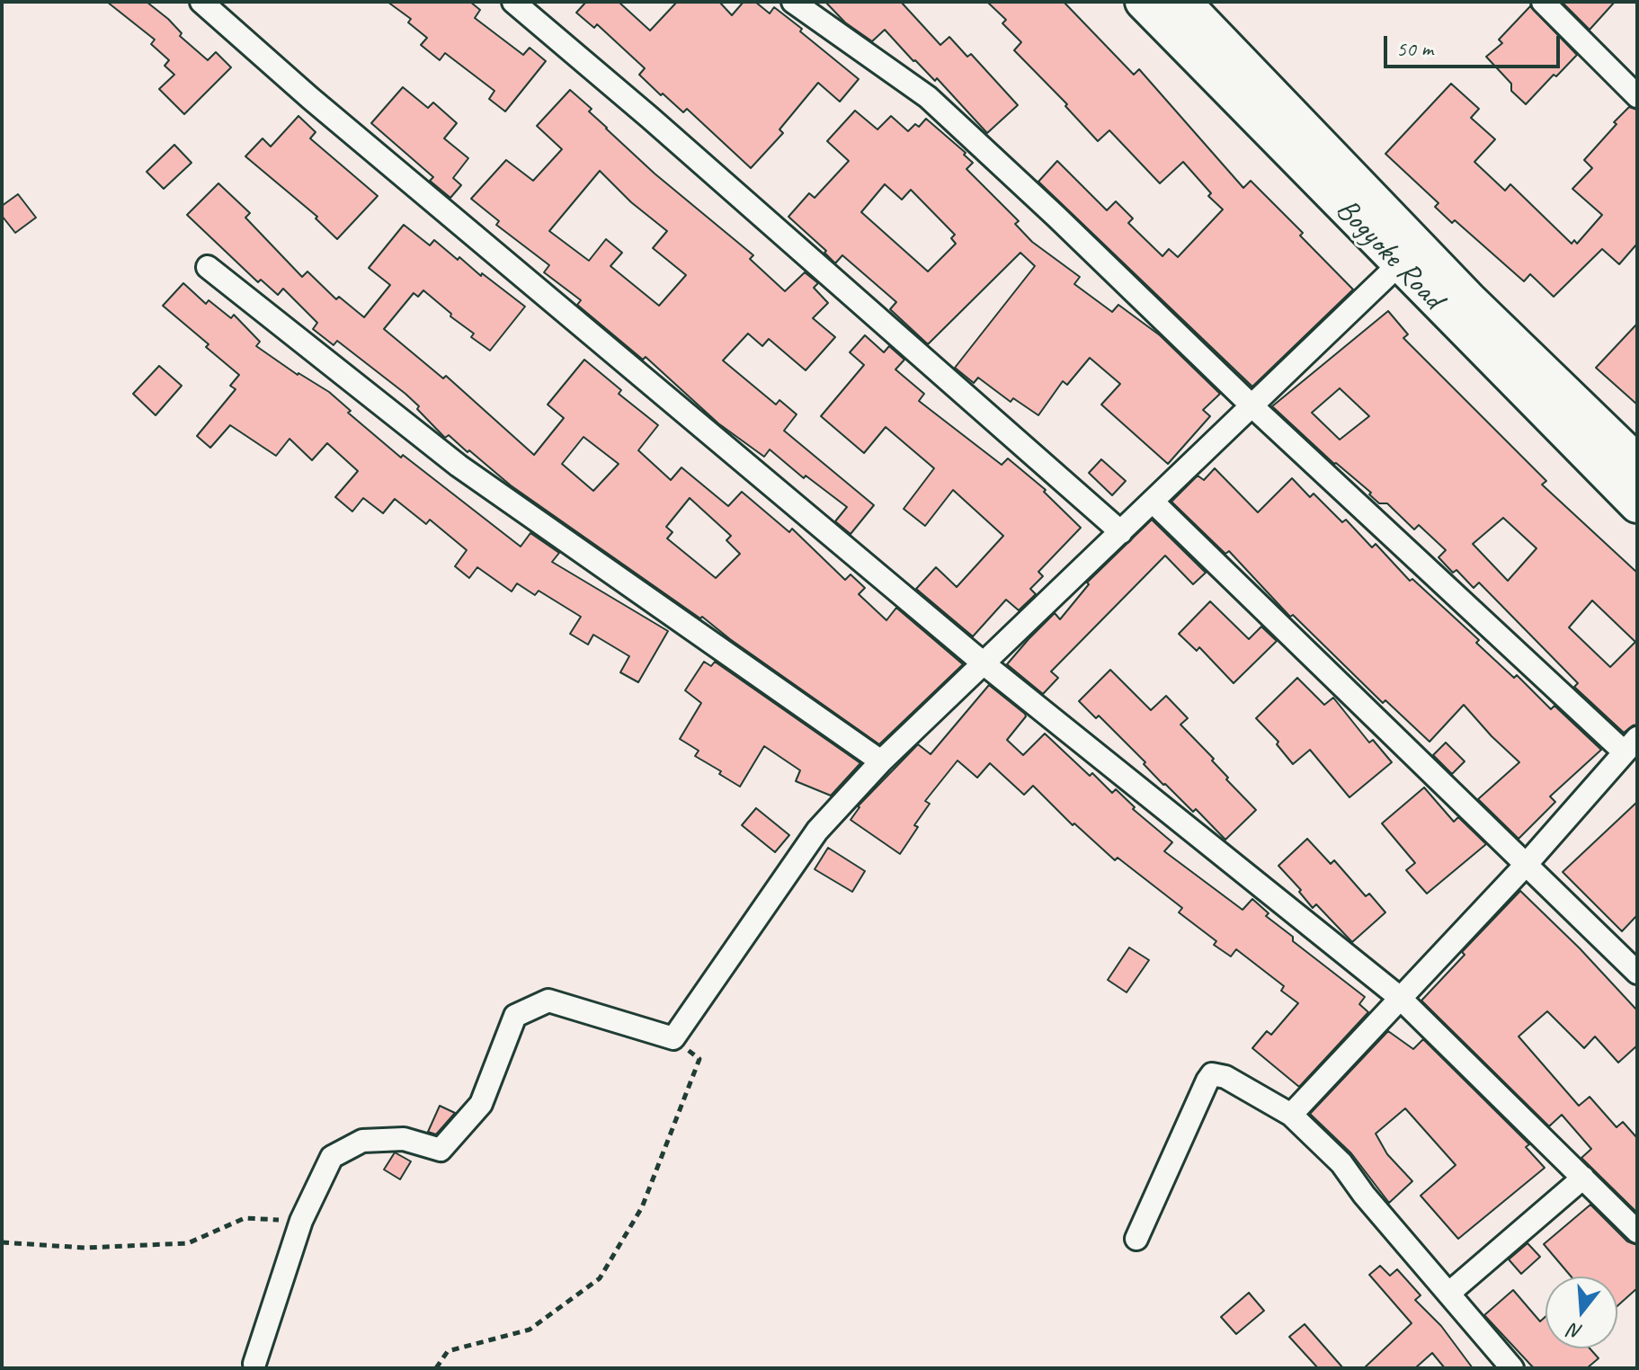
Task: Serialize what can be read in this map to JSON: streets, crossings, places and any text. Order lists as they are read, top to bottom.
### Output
{
  "streets": {
    "main road": ["Bogyoke Road"]
  },
  "scale_bar": "50 m",
  "north": "bottom"
}
